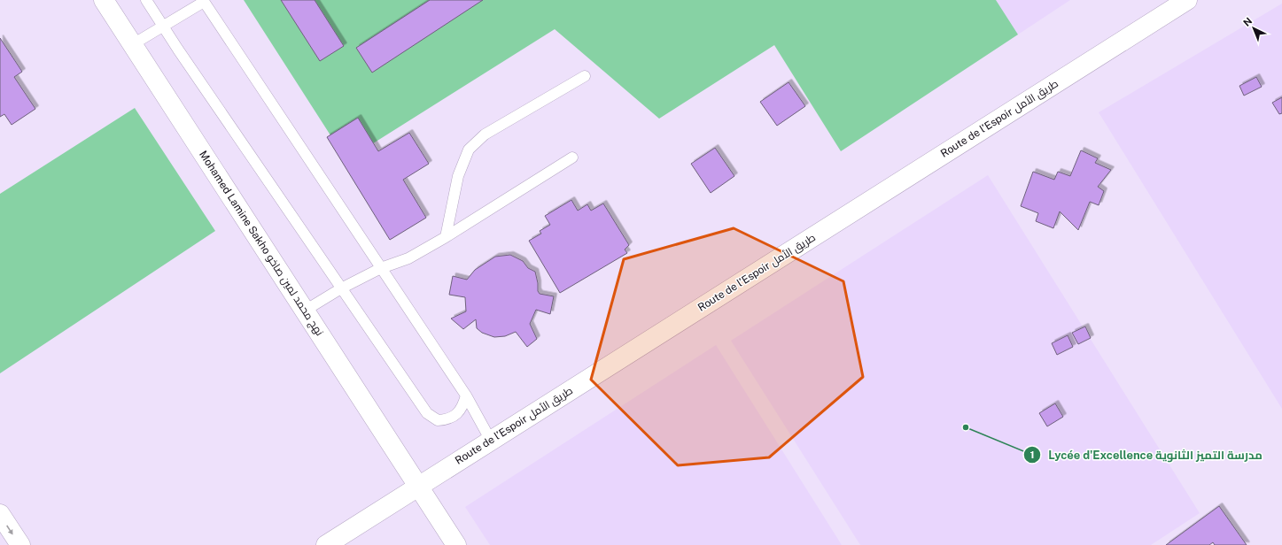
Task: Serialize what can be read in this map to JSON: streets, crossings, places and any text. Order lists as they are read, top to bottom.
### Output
{
  "streets": {
    "street": ["Route de l’Espoir طريق الأمل", "Mohamed Lamine Sakho نهج محمد لمين صاخو"]
  },
  "crossings": [
    ["Route de l’Espoir طريق الأمل", "Mohamed Lamine Sakho نهج محمد لمين صاخو"]
  ],
  "places": ["Lycée d'Excellence مدرسة التميز الثانوية"],
  "north": "top left"
}
